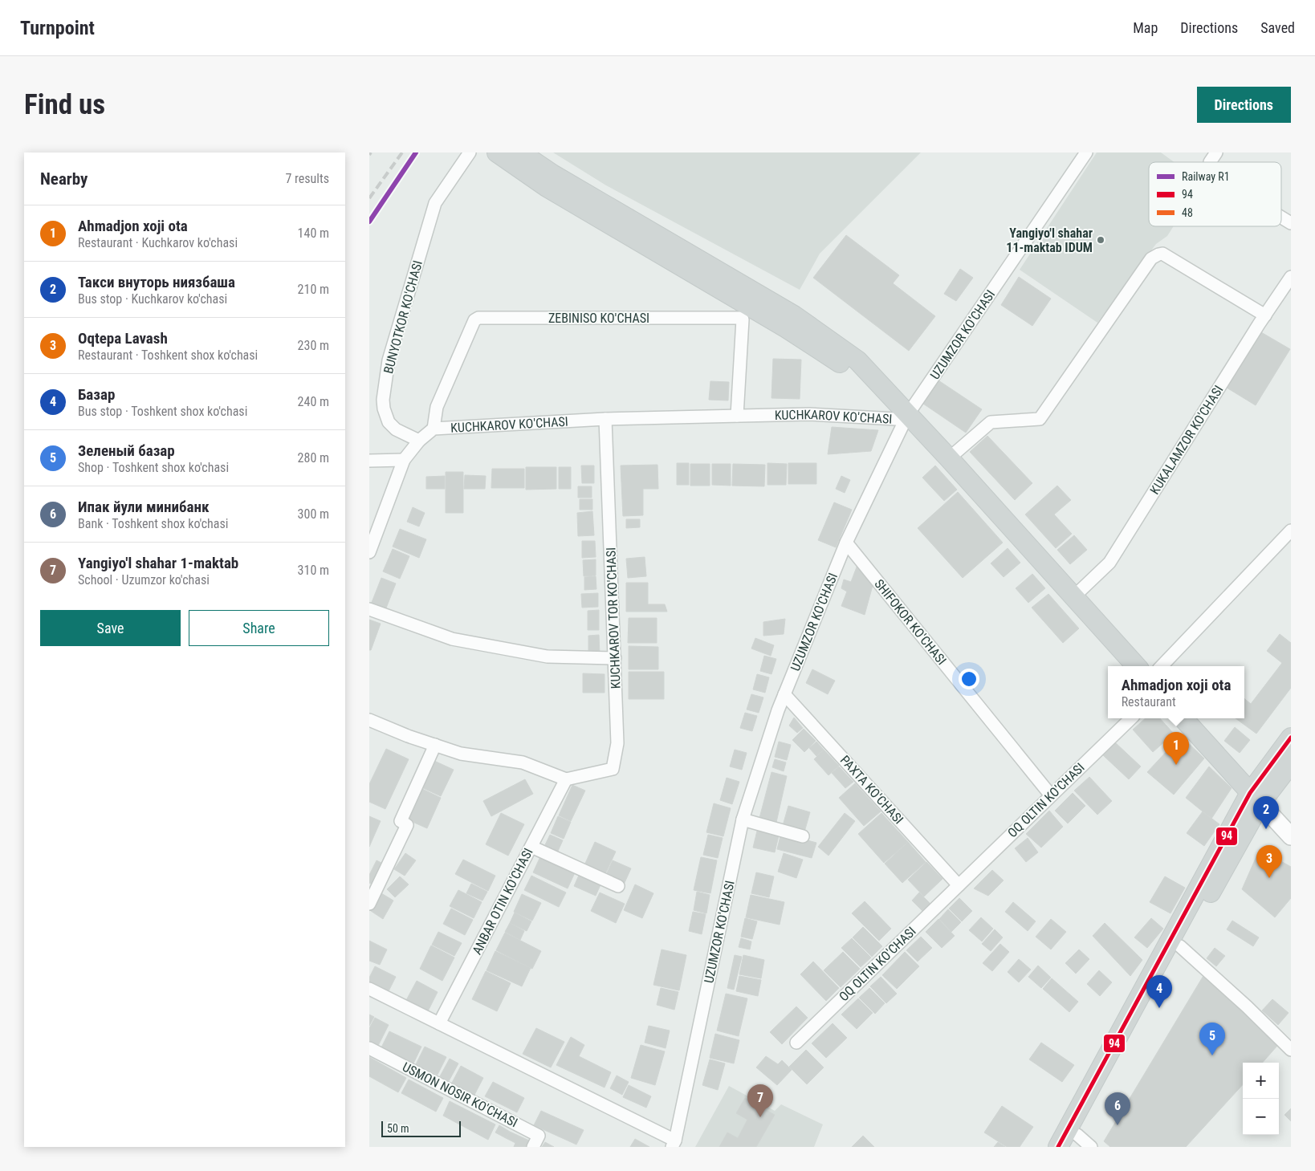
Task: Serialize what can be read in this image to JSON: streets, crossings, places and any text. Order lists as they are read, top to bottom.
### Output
{
  "streets": {
    "main road": ["KUCHKAROV KO'CHASI"],
    "street": [
      "BUNYOTKOR KO'CHASI",
      "ZEBINISO KO'CHASI",
      "UZUMZOR KO'CHASI",
      "KUKALAMZOR KO'CHASI",
      "KUCHKAROV TOR KO'CHASI",
      "SHIFOKOR KO'CHASI",
      "PAXTA KO'CHASI",
      "OQ OLTIN KO'CHASI",
      "ANBAR OTIN KO'CHASI",
      "USMON NOSIR KO'CHASI"
    ]
  },
  "crossings": [
    ["BUNYOTKOR KO'CHASI", "KUCHKAROV KO'CHASI"],
    ["ZEBINISO KO'CHASI", "KUCHKAROV KO'CHASI"],
    ["UZUMZOR KO'CHASI", "KUCHKAROV KO'CHASI"],
    ["UZUMZOR KO'CHASI", "SHIFOKOR KO'CHASI"],
    ["UZUMZOR KO'CHASI", "PAXTA KO'CHASI"],
    ["KUCHKAROV KO'CHASI", "KUKALAMZOR KO'CHASI"],
    ["KUCHKAROV KO'CHASI", "KUCHKAROV TOR KO'CHASI"],
    ["KUCHKAROV TOR KO'CHASI", "ANBAR OTIN KO'CHASI"],
    ["SHIFOKOR KO'CHASI", "OQ OLTIN KO'CHASI"],
    ["PAXTA KO'CHASI", "OQ OLTIN KO'CHASI"]
  ],
  "places": ["Yangiyo'l shahar 11-maktab IDUM"],
  "lines": ["rail line R1", "transit line 94"],
  "legend": ["Railway R1", "94", "48"],
  "scale_bar": "50 m",
  "page": {
    "header": "Turnpoint",
    "nav": ["Map", "Directions", "Saved"],
    "buttons": [
      "Directions",
      ["Save", "Share"]
    ],
    "title": "Find us",
    "heading": ["Nearby", "7 results"],
    "list": [
      {
        "mark": "1",
        "name": "Ahmadjon xoji ota",
        "note": "Restaurant · Kuchkarov ko'chasi",
        "value": "140 m"
      },
      {
        "mark": "2",
        "name": "Такси внуторь ниязбаша",
        "note": "Bus stop · Kuchkarov ko'chasi",
        "value": "210 m"
      },
      {
        "mark": "3",
        "name": "Oqtepa Lavash",
        "note": "Restaurant · Toshkent shox ko'chasi",
        "value": "230 m"
      },
      {
        "mark": "4",
        "name": "Базар",
        "note": "Bus stop · Toshkent shox ko'chasi",
        "value": "240 m"
      },
      {
        "mark": "5",
        "name": "Зеленый базар",
        "note": "Shop · Toshkent shox ko'chasi",
        "value": "280 m"
      },
      {
        "mark": "6",
        "name": "Ипак йули минибанк",
        "note": "Bank · Toshkent shox ko'chasi",
        "value": "300 m"
      },
      {
        "mark": "7",
        "name": "Yangiyo'l shahar 1-maktab",
        "note": "School · Uzumzor ko'chasi",
        "value": "310 m"
      }
    ],
    "popup": ["Ahmadjon xoji ota", "Restaurant"],
    "pins": [
      "1",
      "2",
      "3",
      "4",
      "5",
      "7",
      "6"
    ],
    "map_buttons": ["+", "−"],
    "scale": "50 m"
  }
}
